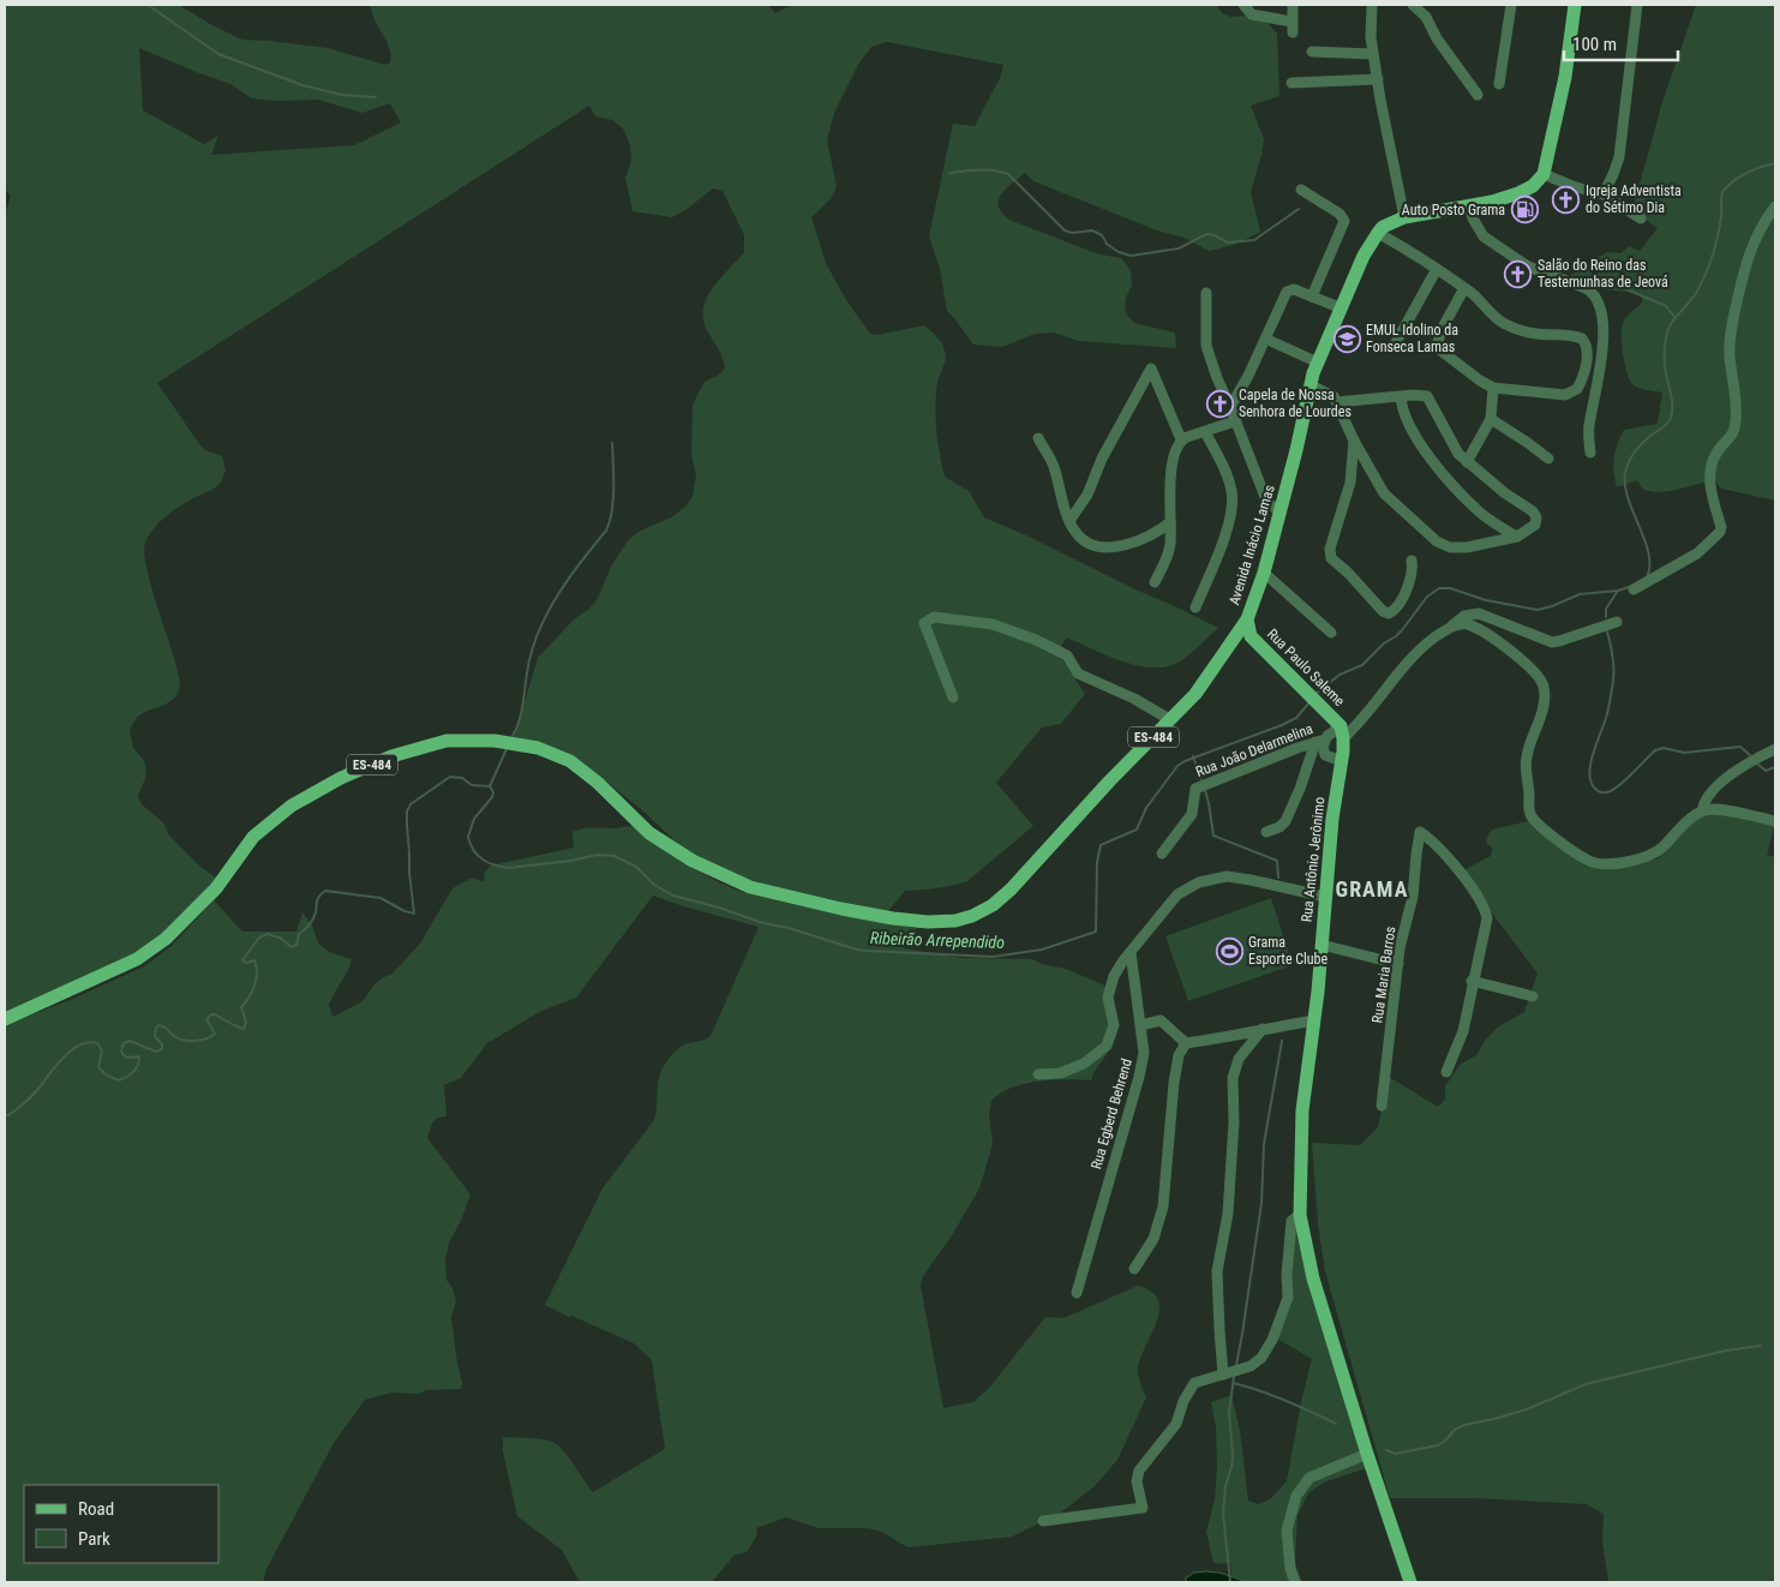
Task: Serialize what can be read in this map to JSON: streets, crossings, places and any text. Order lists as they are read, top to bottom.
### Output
{
  "streets": {
    "main road": [
      "Avenida Inácio Lamas",
      "Rua Paulo Saleme",
      "ES-484",
      "Rua Antônio Jerônimo"
    ],
    "street": ["Rua João Delarmelina", "Rua Maria Barros", "Rua Egberd Behrend"]
  },
  "crossings": [
    ["Avenida Inácio Lamas", "Rua Paulo Saleme"],
    ["Rua Paulo Saleme", "Rua Antônio Jerônimo"]
  ],
  "districts": ["GRAMA"],
  "water": ["Ribeirão Arrependido"],
  "places": {
    "church": ["Igreja Adventista do Sétimo Dia", "Salão do Reino das Testemunhas de Jeová", "Capela de Nossa Senhora de Lourdes"],
    "fuel station": ["Auto Posto Grama"],
    "school or university": ["EMUL Idolino da Fonseca Lamas"],
    "sports": ["Grama Esporte Clube"]
  },
  "legend": ["Road", "Park"],
  "scale_bar": "100 m"
}
